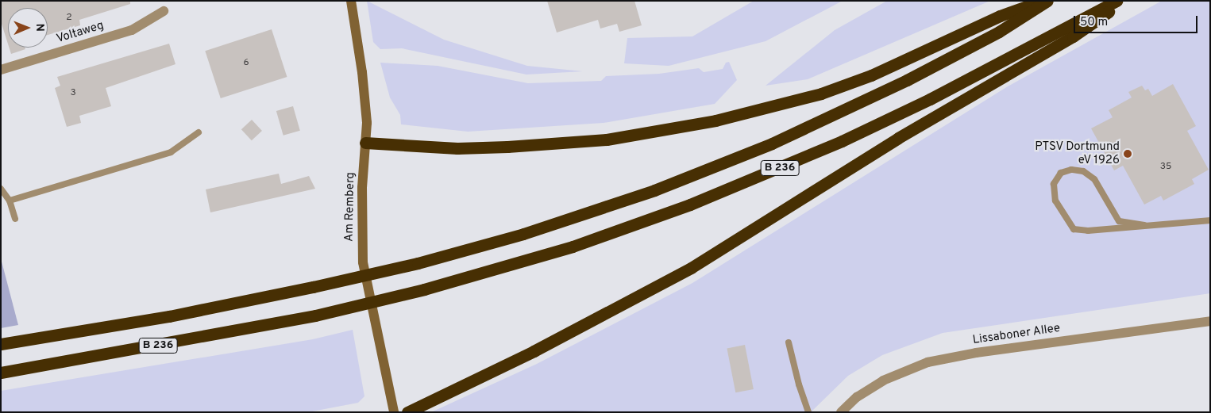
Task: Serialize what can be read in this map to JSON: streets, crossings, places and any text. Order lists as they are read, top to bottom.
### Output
{
  "streets": {
    "highway": ["B 236"],
    "street": ["Voltaweg", "Am Remberg", "Lissaboner Allee"]
  },
  "places": ["PTSV Dortmund eV 1926"],
  "house_numbers": [
    "2",
    "6",
    "3",
    "35"
  ],
  "scale_bar": "50 m",
  "north": "right"
}
